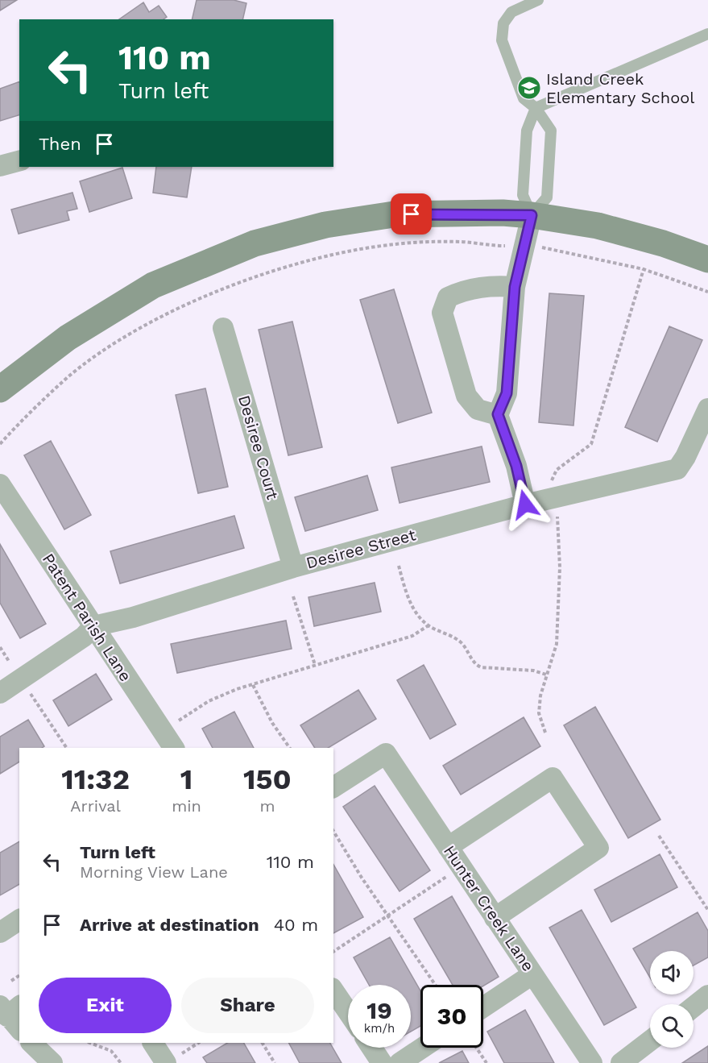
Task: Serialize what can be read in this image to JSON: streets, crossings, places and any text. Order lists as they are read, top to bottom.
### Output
{
  "streets": {
    "street": [
      "Desiree Court",
      "Desiree Street",
      "Patent Parish Lane",
      "Hunter Creek Lane"
    ]
  },
  "crossings": [
    ["Desiree Court", "Desiree Street"],
    ["Desiree Street", "Patent Parish Lane"]
  ],
  "places": {
    "school or university": ["Island Creek Elementary School"]
  },
  "page": {
    "turn": ["110 m", "Turn left"],
    "then": "Then",
    "eta": [
      "11:32",
      "Arrival",
      "1",
      "min",
      "150",
      "m"
    ],
    "list": [
      {
        "name": "Turn left",
        "note": "Morning View Lane",
        "value": "110 m"
      },
      {
        "name": "Arrive at destination",
        "value": "40 m"
      }
    ],
    "buttons": ["Exit", "Share"],
    "speed": "19 km/h",
    "limit": "30"
  }
}
